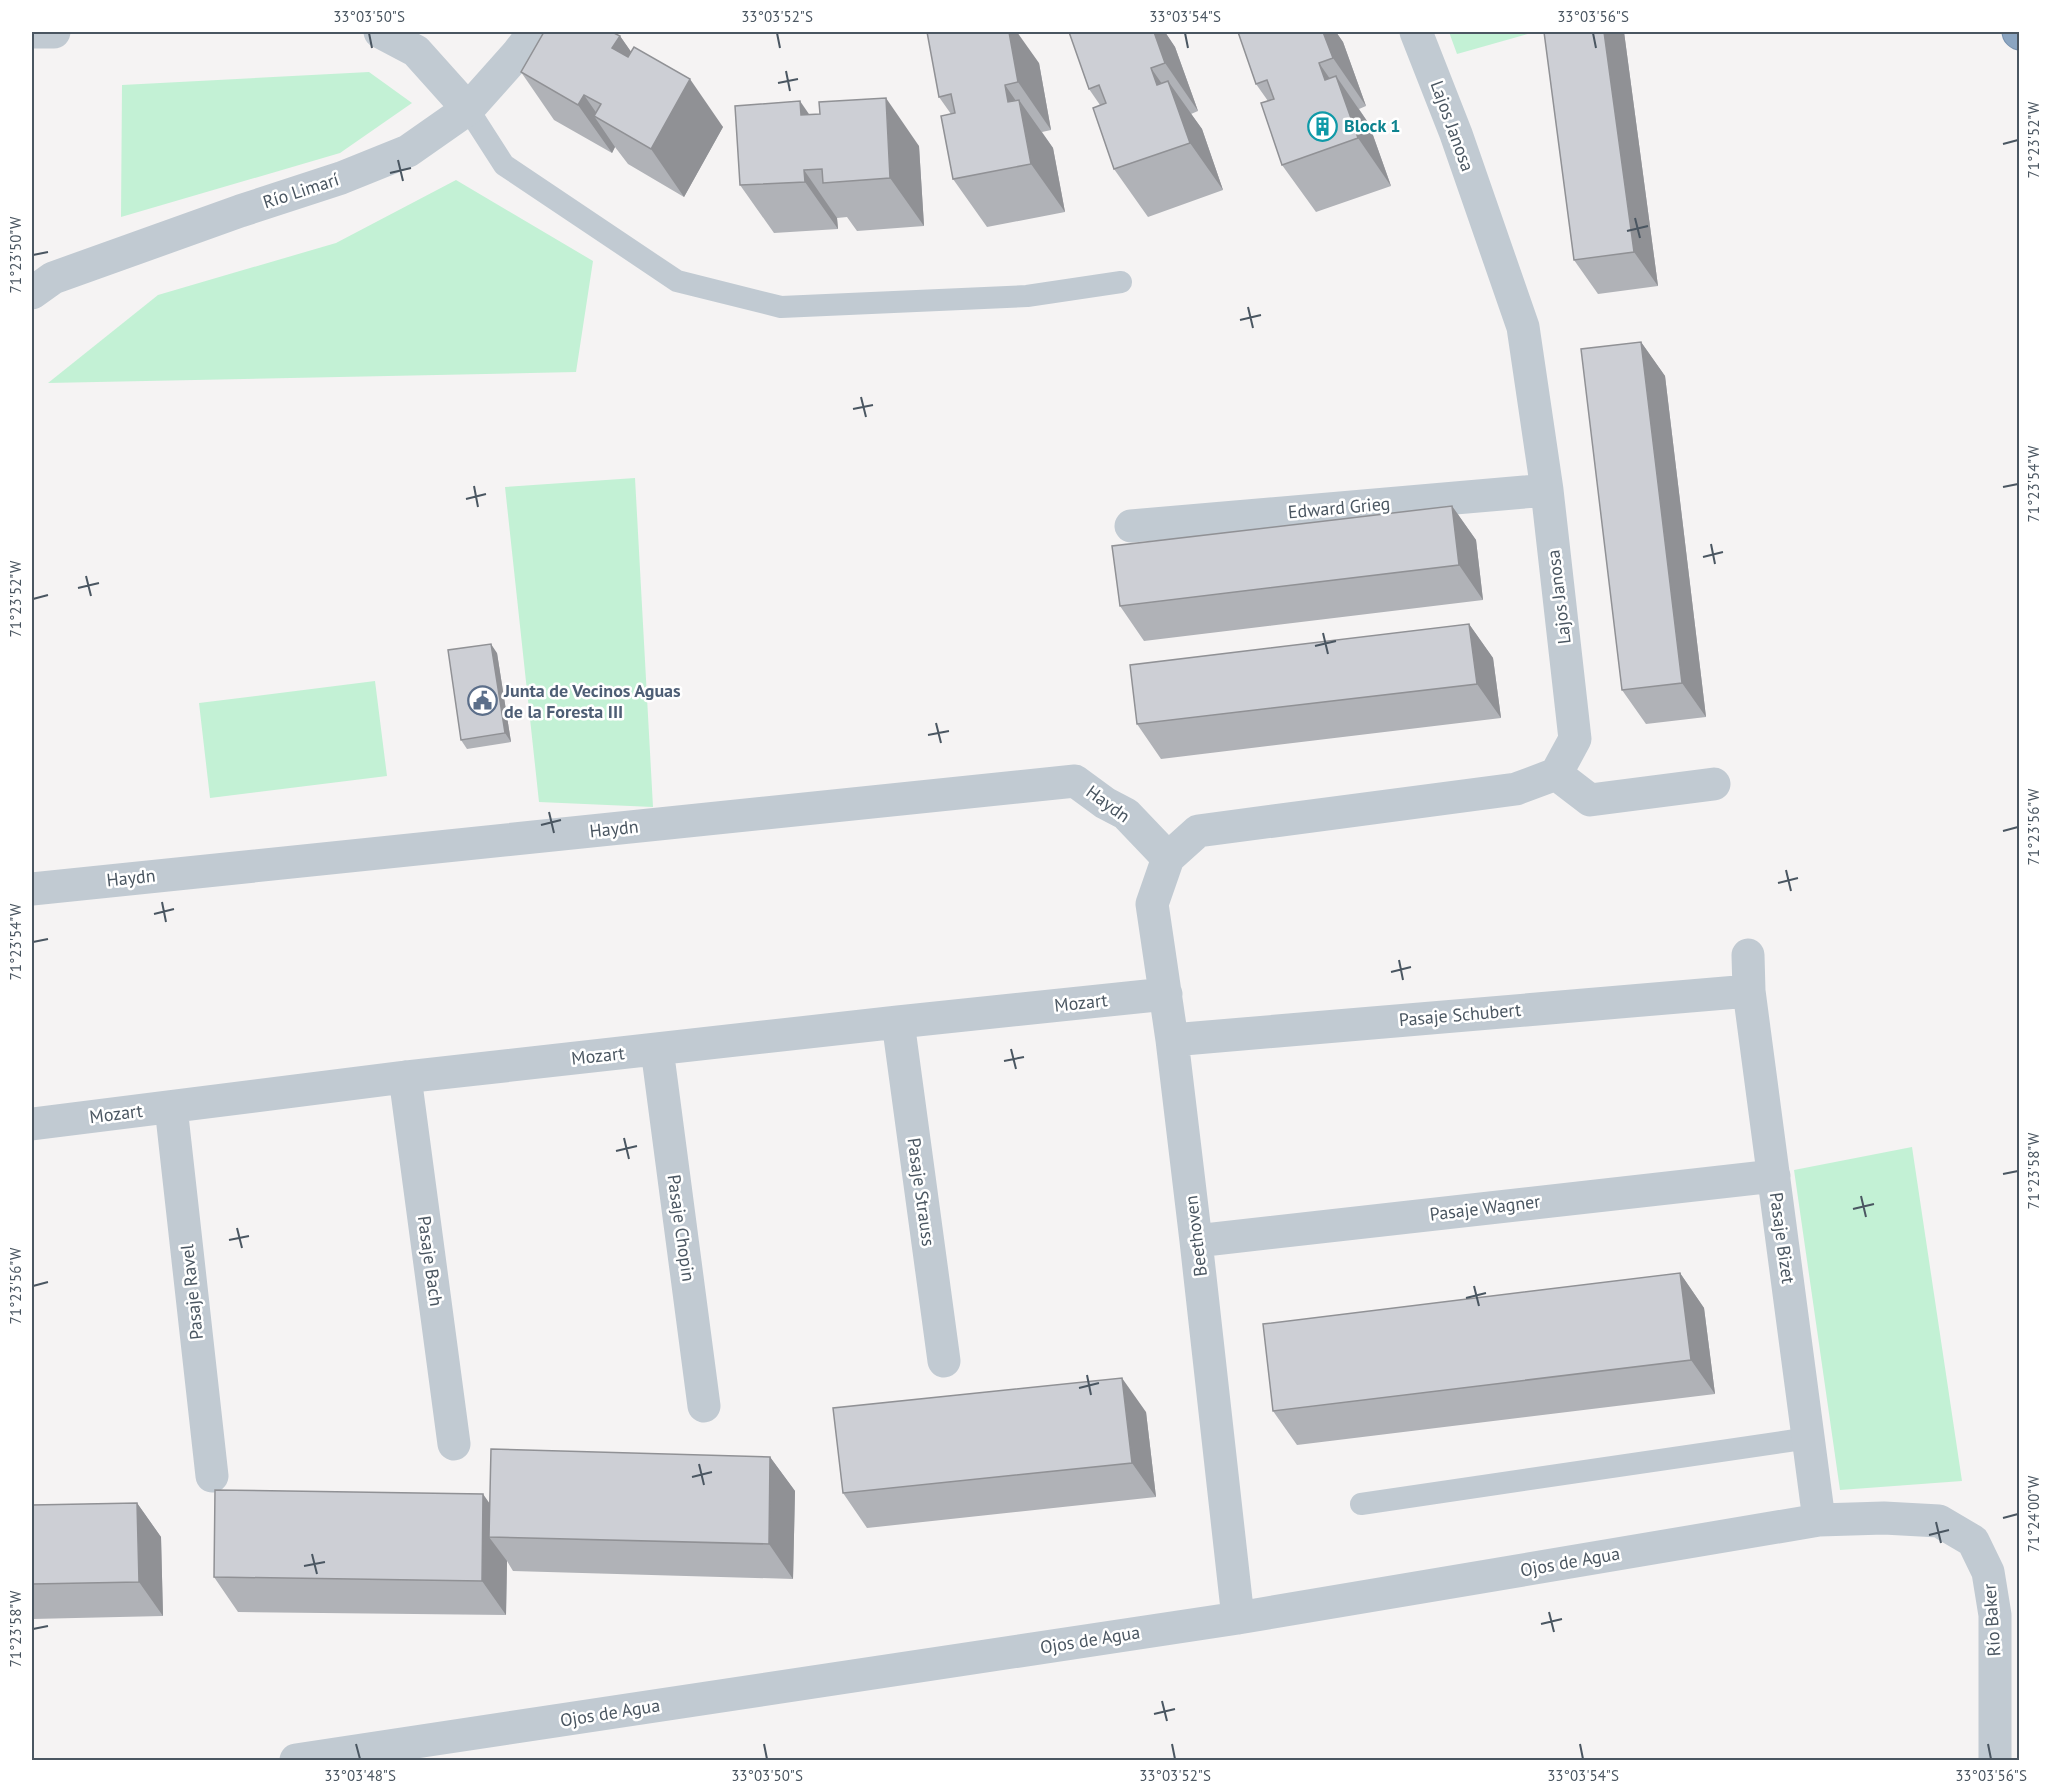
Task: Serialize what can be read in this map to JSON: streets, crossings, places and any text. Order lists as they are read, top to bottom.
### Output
{
  "streets": {
    "street": [
      "Lajos Janosa",
      "Río Limarí",
      "Edward Grieg",
      "Haydn",
      "Mozart",
      "Pasaje Schubert",
      "Pasaje Strauss",
      "Pasaje Wagner",
      "Pasaje Chopin",
      "Beethoven",
      "Pasaje Bizet",
      "Pasaje Bach",
      "Pasaje Ravel",
      "Ojos de Agua",
      "Río Baker"
    ]
  },
  "crossings": [
    ["Lajos Janosa", "Edward Grieg"],
    ["Haydn", "Beethoven"],
    ["Mozart", "Pasaje Strauss"],
    ["Mozart", "Pasaje Chopin"],
    ["Mozart", "Beethoven"],
    ["Mozart", "Pasaje Bach"],
    ["Mozart", "Pasaje Ravel"],
    ["Pasaje Schubert", "Beethoven"],
    ["Pasaje Schubert", "Pasaje Bizet"],
    ["Pasaje Wagner", "Beethoven"],
    ["Pasaje Wagner", "Pasaje Bizet"],
    ["Beethoven", "Ojos de Agua"],
    ["Pasaje Bizet", "Ojos de Agua"],
    ["Ojos de Agua", "Río Baker"]
  ],
  "places": {
    "building": ["Block 1"],
    "public building": ["Junta de Vecinos Aguas de la Foresta III"]
  },
  "coordinates": [
    "33°03'50\"S",
    "33°03'52\"S",
    "33°03'54\"S",
    "33°03'56\"S",
    "71°23'52\"W",
    "71°23'50\"W",
    "71°23'54\"W",
    "71°23'56\"W",
    "71°23'58\"W",
    "71°24'00\"W",
    "33°03'48\"S"
  ]
}
